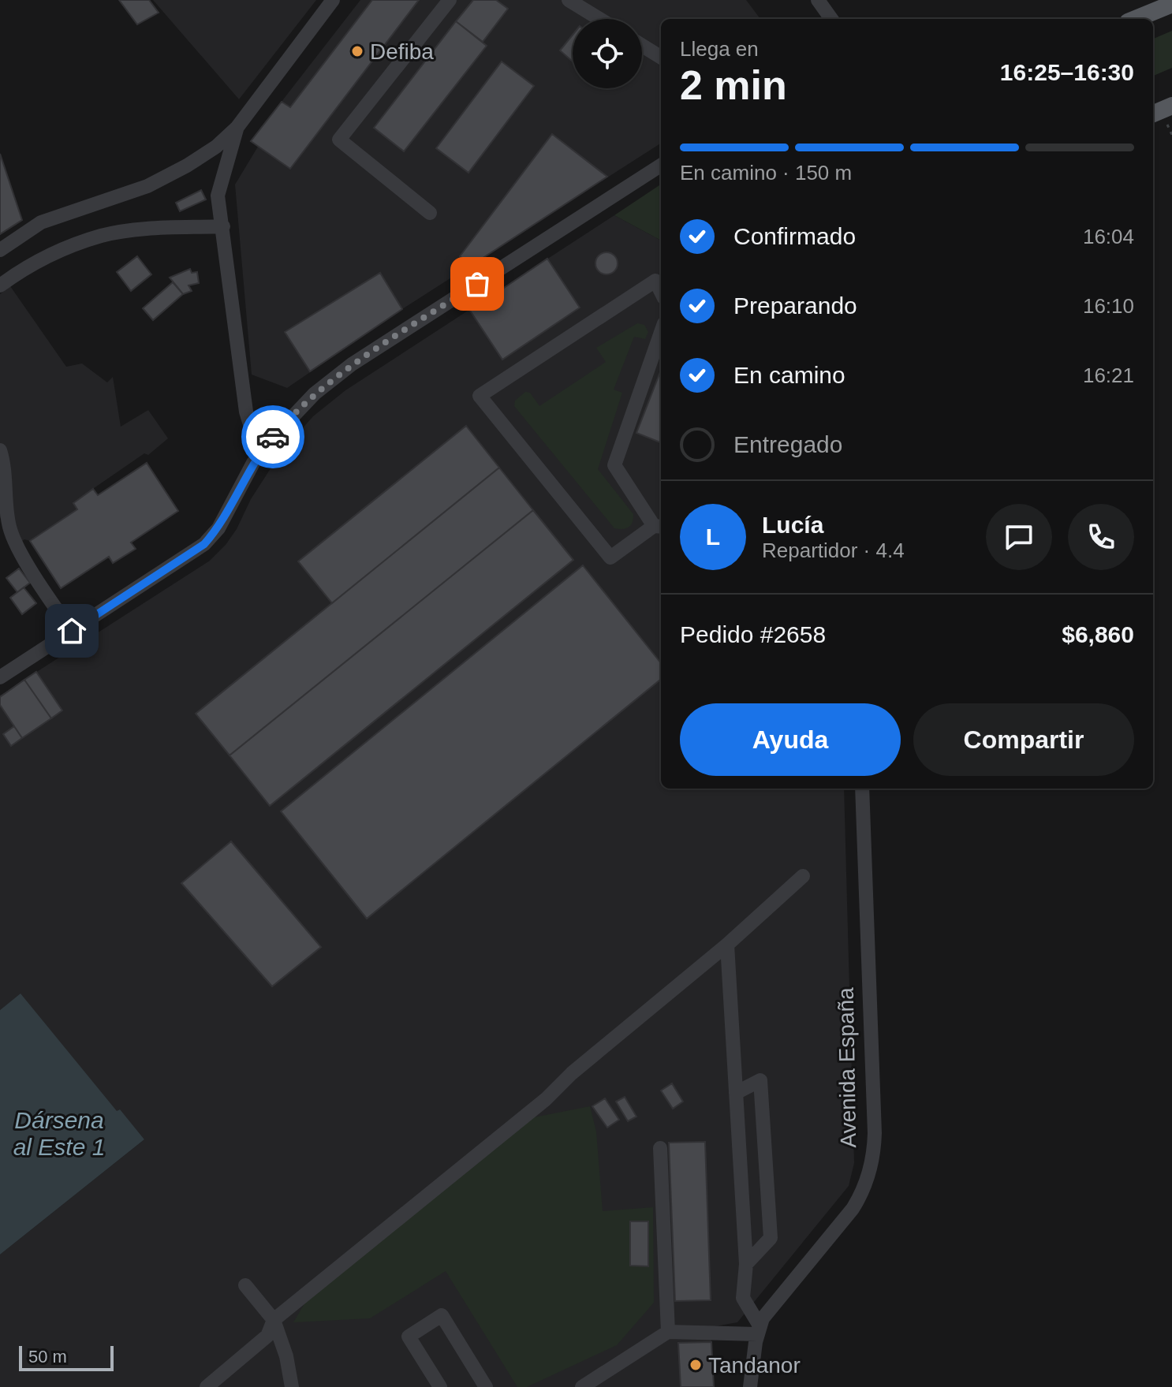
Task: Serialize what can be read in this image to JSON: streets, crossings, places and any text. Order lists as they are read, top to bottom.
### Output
{
  "streets": {
    "street": ["Avenida España"]
  },
  "water": ["Dársena al Este 1"],
  "places": ["Defiba", "Tandanor"],
  "scale_bar": "50 m",
  "page": {
    "heading": ["2 min", "Llega en", "16:25–16:30"],
    "panel": [
      "Lucía",
      "Repartidor · 4.4",
      "Pedido #2658",
      "$6,860"
    ],
    "bar": "En camino · 150 m",
    "list": [
      ["Confirmado", "16:04"],
      ["Preparando", "16:10"],
      ["En camino", "16:21"],
      "Entregado"
    ],
    "round": "L",
    "buttons": ["Ayuda", "Compartir"],
    "scale": "50 m"
  }
}
